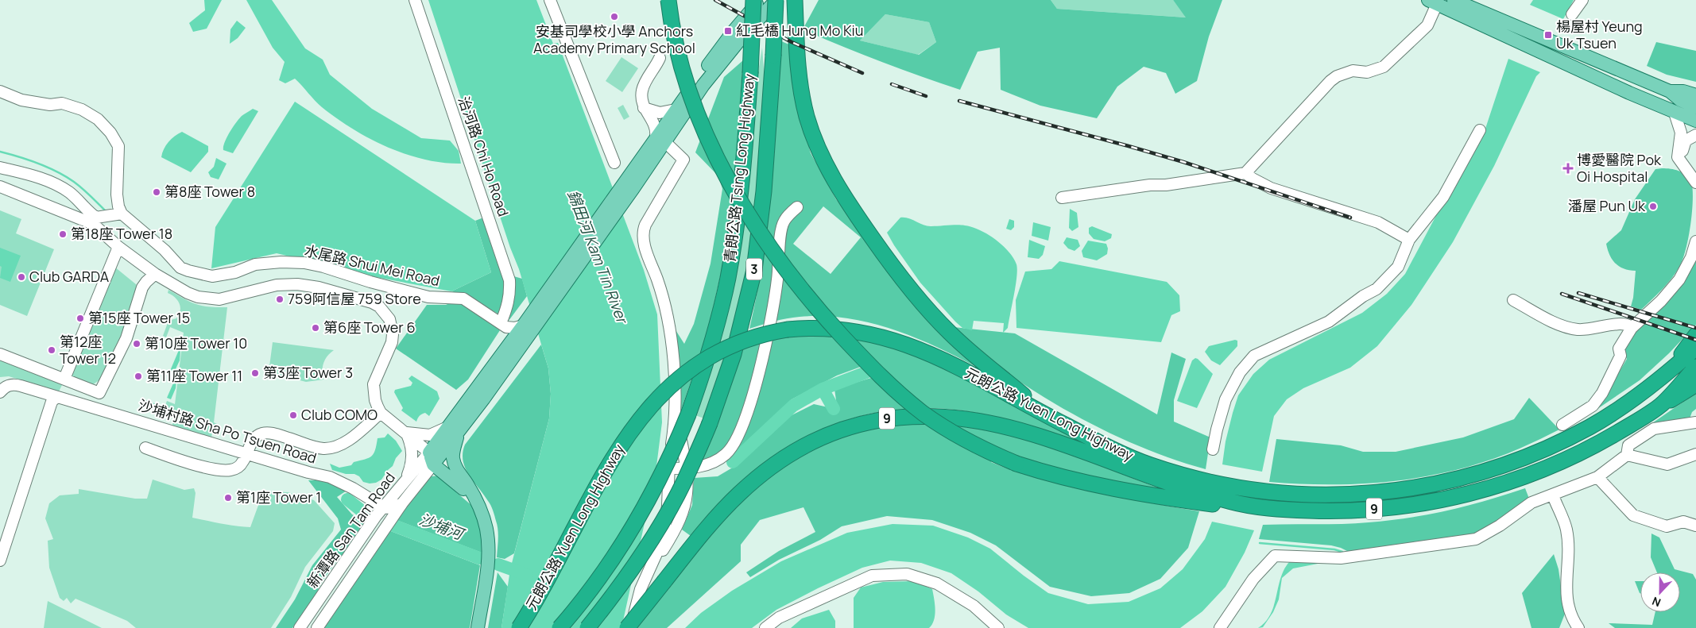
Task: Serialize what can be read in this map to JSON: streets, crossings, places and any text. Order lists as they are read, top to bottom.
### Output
{
  "streets": {
    "highway": [
      "青朗公路 Tsing Long Highway",
      "3",
      "元朗公路 Yuen Long Highway",
      "9"
    ],
    "street": [
      "治河路 Chi Ho Road",
      "水尾路 Shui Mei Road",
      "沙埔村路 Sha Po Tsuen Road",
      "新潭路 San Tam Road"
    ]
  },
  "crossings": [
    ["治河路 Chi Ho Road", "水尾路 Shui Mei Road"],
    ["沙埔村路 Sha Po Tsuen Road", "新潭路 San Tam Road"]
  ],
  "water": ["錦田河 Kam Tin River", "沙埔河"],
  "places": {
    "other": [
      "安基司學校小學 Anchors Academy Primary School",
      "第8座 Tower 8",
      "潘屋 Pun Uk",
      "第18座 Tower 18",
      "Club GARDA",
      "759阿信屋 759 Store",
      "第15座 Tower 15",
      "第6座 Tower 6",
      "第10座 Tower 10",
      "第12座 Tower 12",
      "第3座 Tower 3",
      "第11座 Tower 11",
      "Club COMO",
      "第1座 Tower 1"
    ],
    "transit": ["紅毛橋 Hung Mo Kiu", "楊屋村 Yeung Uk Tsuen"],
    "health": ["博愛醫院 Pok Oi Hospital"]
  },
  "north": "bottom"
}
